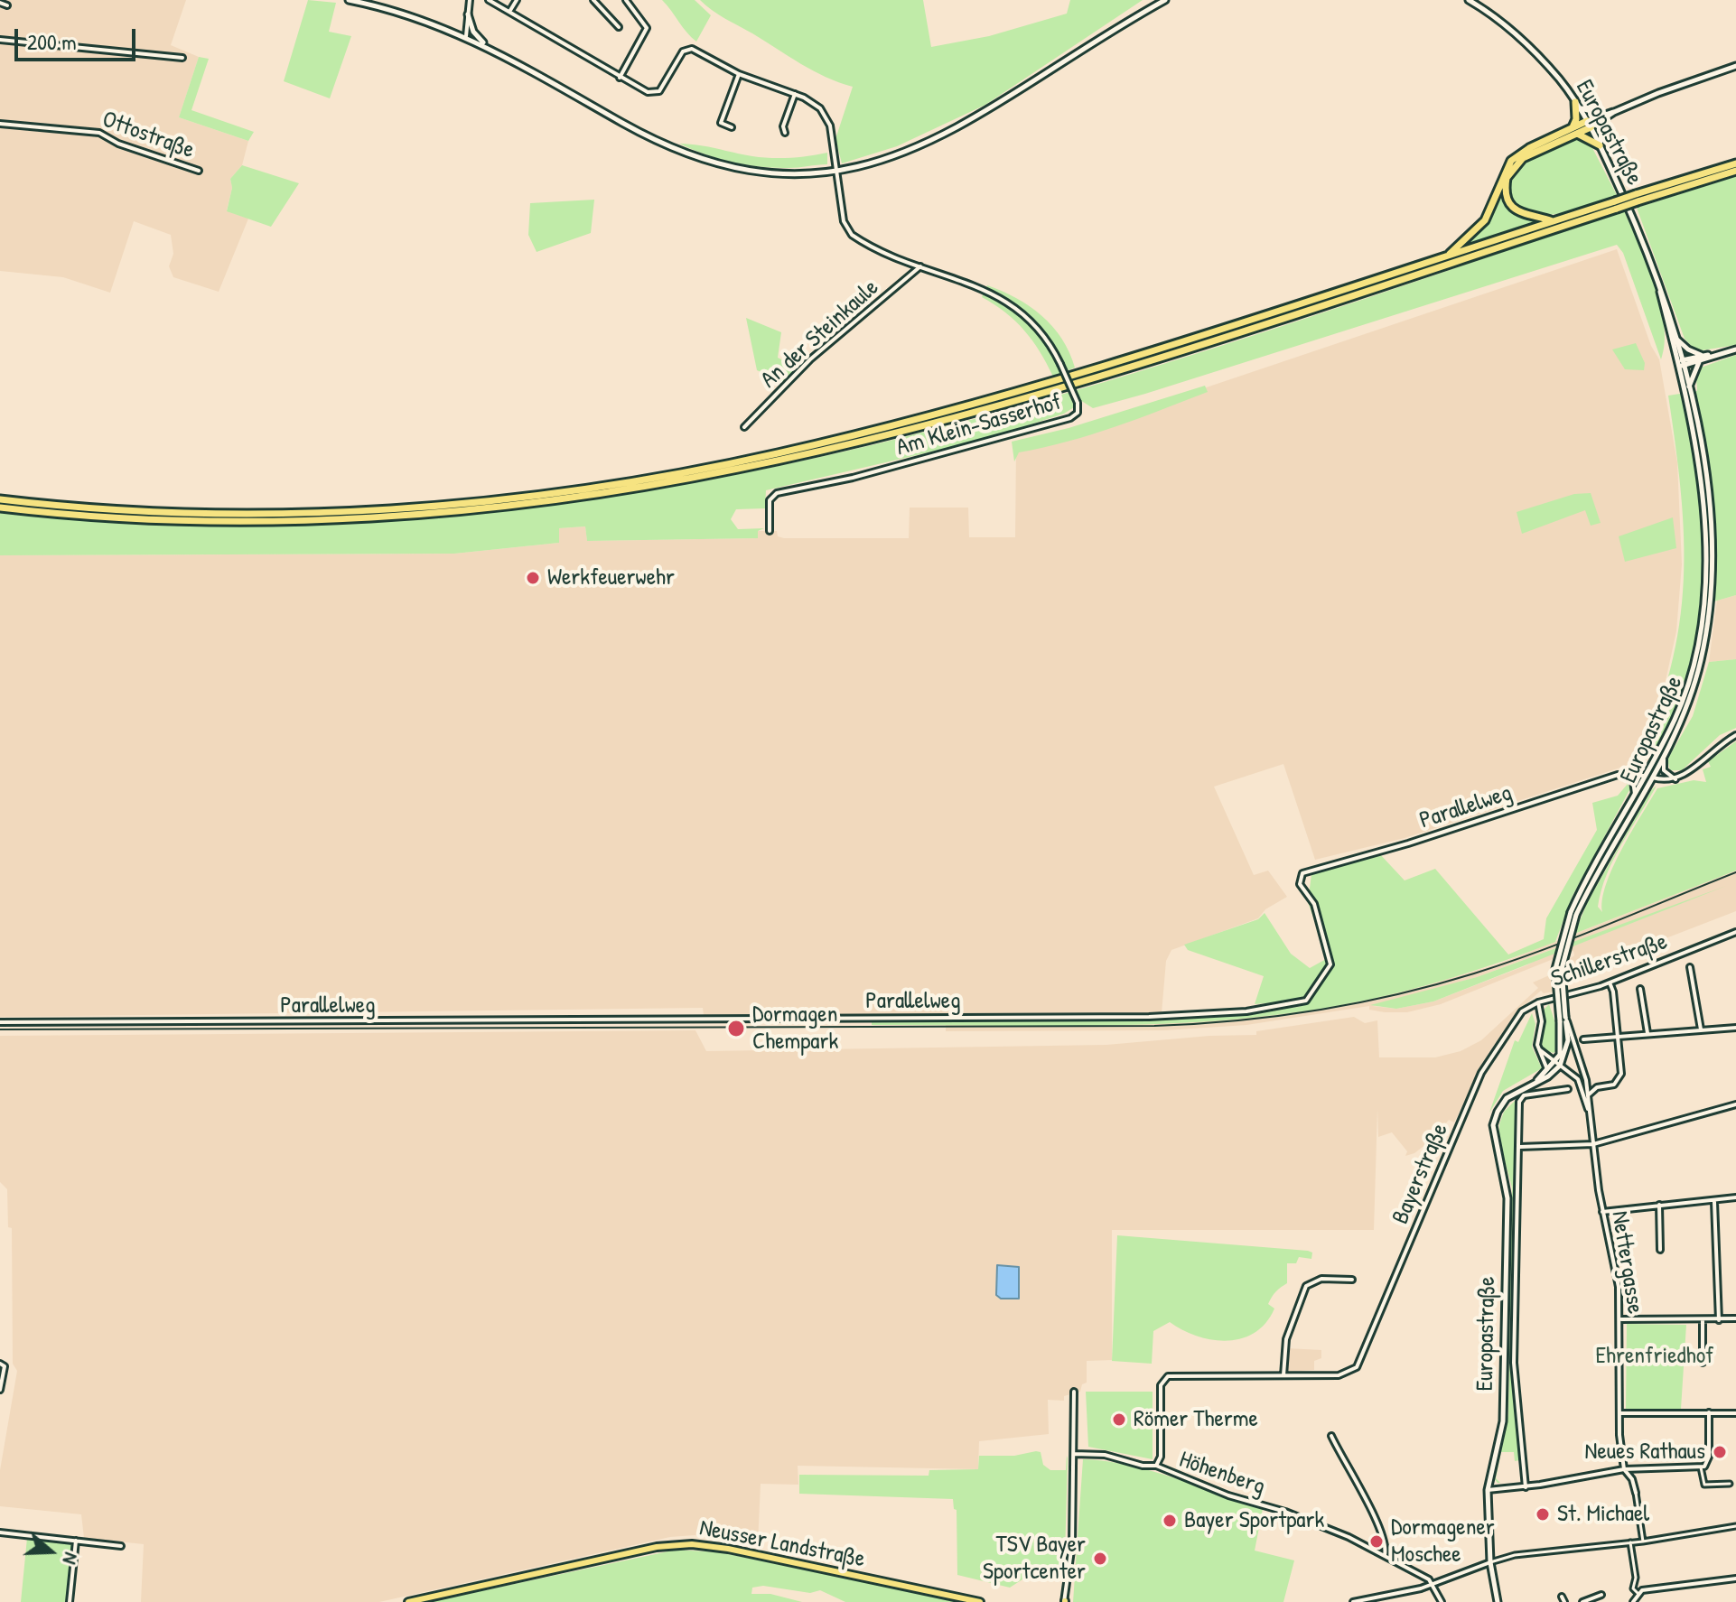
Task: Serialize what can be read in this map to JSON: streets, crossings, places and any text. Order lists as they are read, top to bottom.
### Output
{
  "streets": {
    "main road": ["Europastraße", "Neusser Landstraße"],
    "street": [
      "Ottostraße",
      "An der Steinkaule",
      "Am Klein-Sasserhof",
      "Parallelweg",
      "Schillerstraße",
      "Bayerstraße",
      "Nettergasse",
      "Höhenberg"
    ]
  },
  "crossings": [
    ["Europastraße", "Parallelweg"],
    ["Europastraße", "Schillerstraße"],
    ["Europastraße", "Nettergasse"],
    ["An der Steinkaule", "Am Klein-Sasserhof"],
    ["Schillerstraße", "Bayerstraße"]
  ],
  "parks": ["Ehrenfriedhof"],
  "places": [
    "Werkfeuerwehr",
    "Dormagen Chempark",
    "Römer Therme",
    "Neues Rathaus",
    "St. Michael",
    "Bayer Sportpark",
    "Dormagener Moschee",
    "TSV Bayer Sportcenter"
  ],
  "scale_bar": "200 m",
  "north": "right"
}
